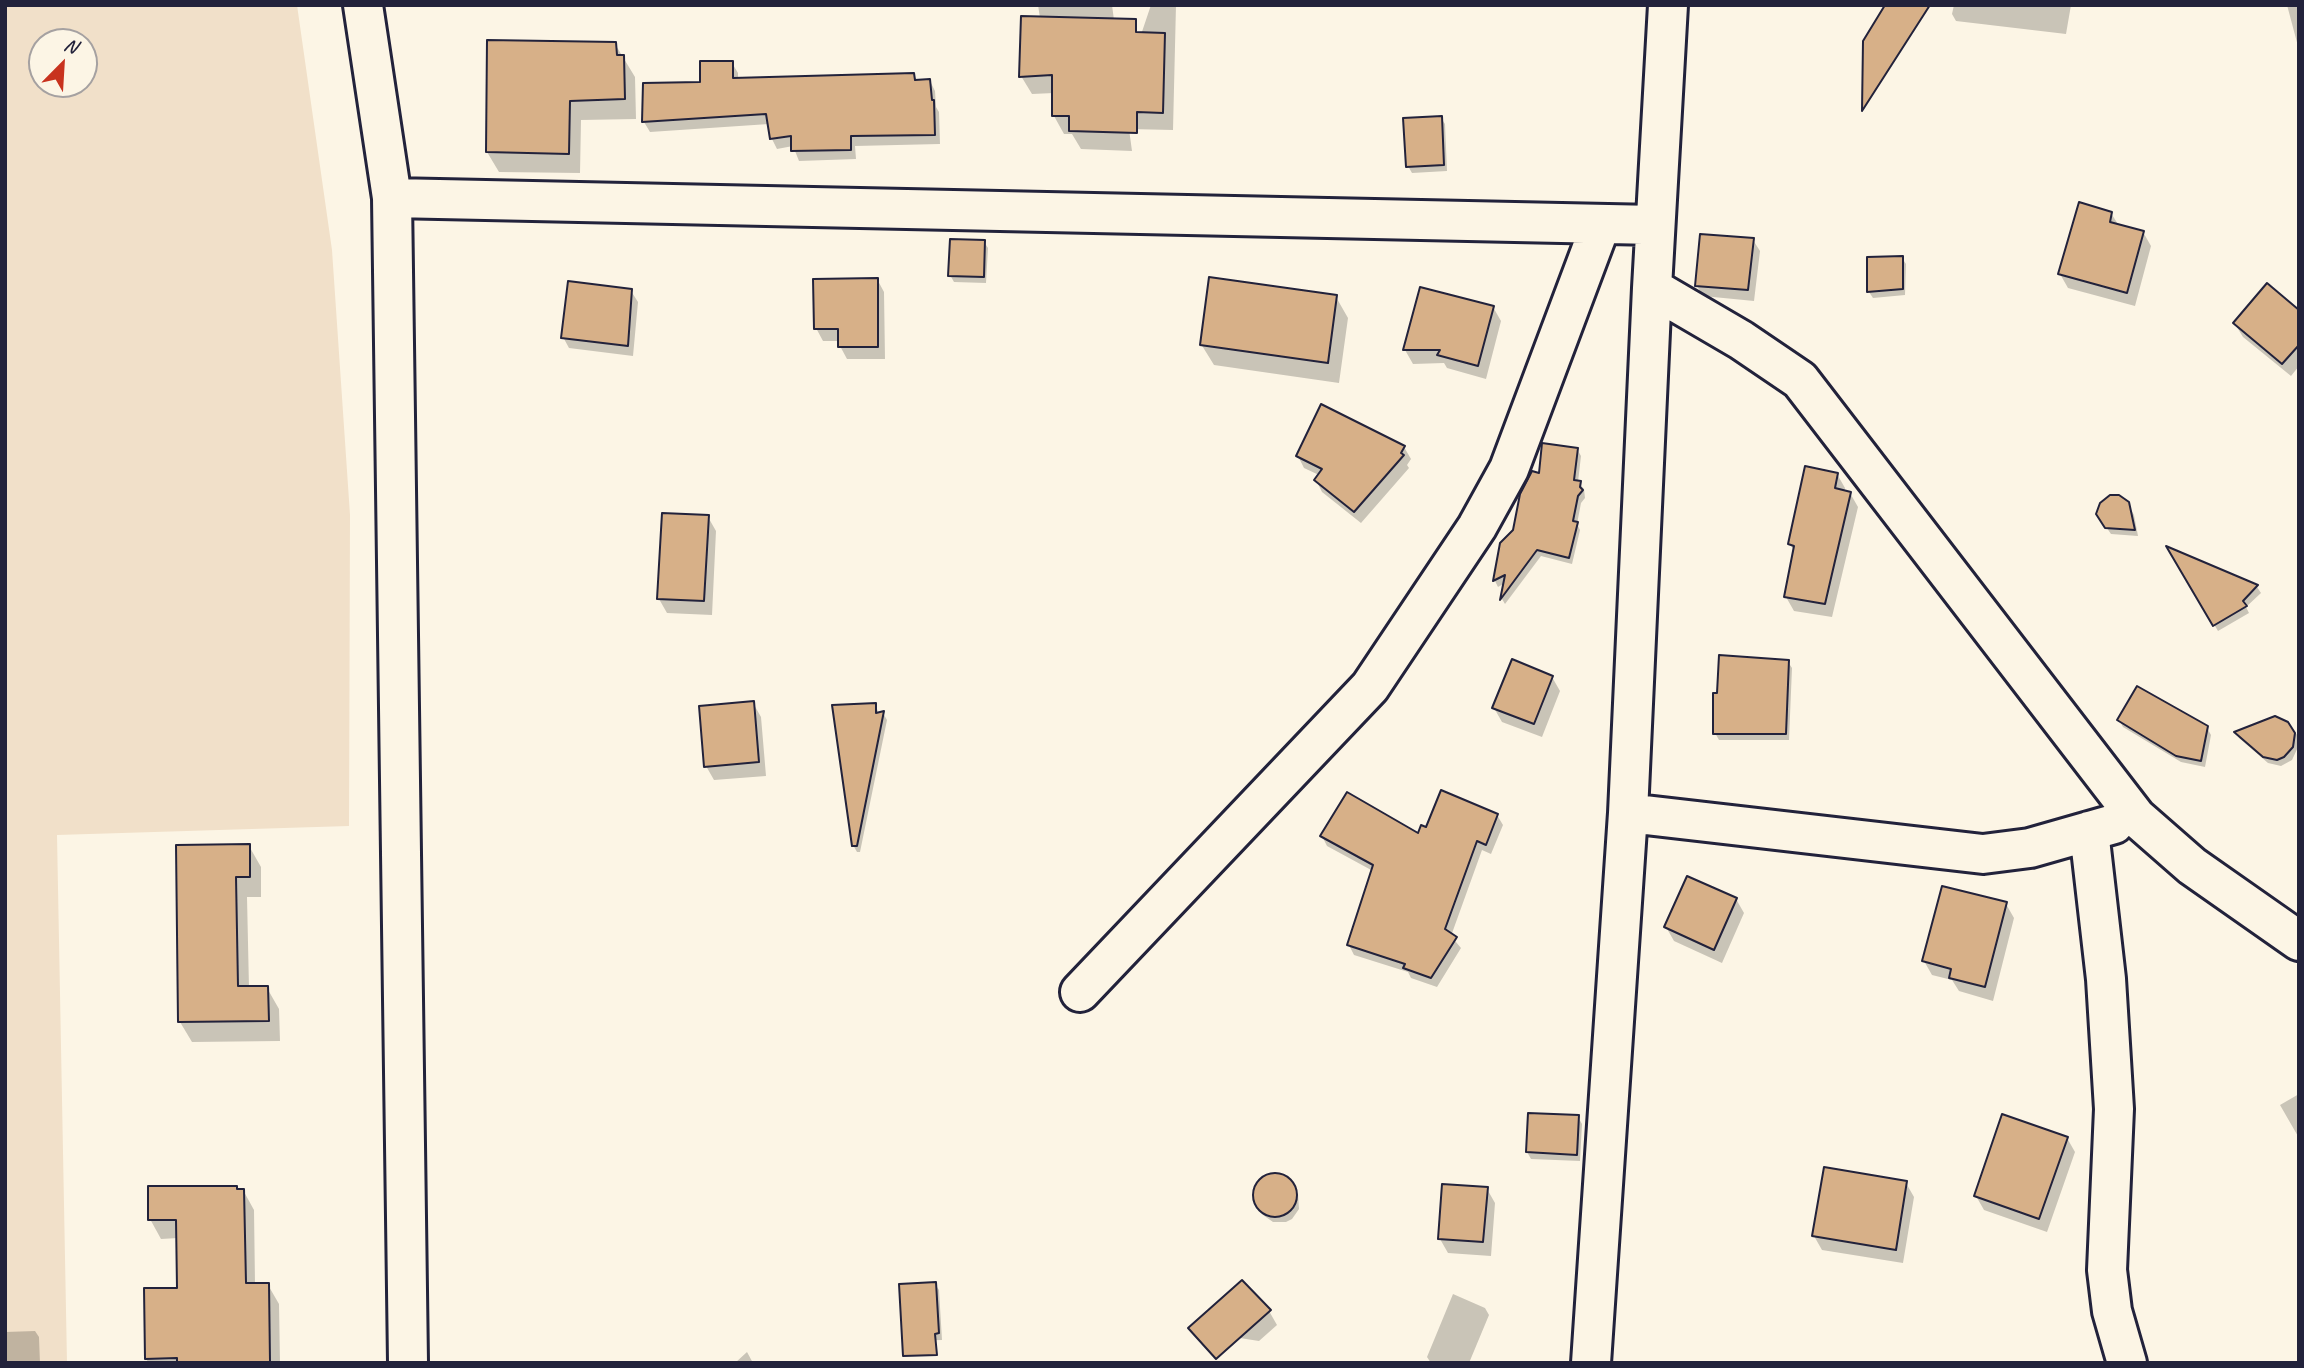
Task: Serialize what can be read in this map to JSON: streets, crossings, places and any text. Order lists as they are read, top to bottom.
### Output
{
  "north": "top right"
}
